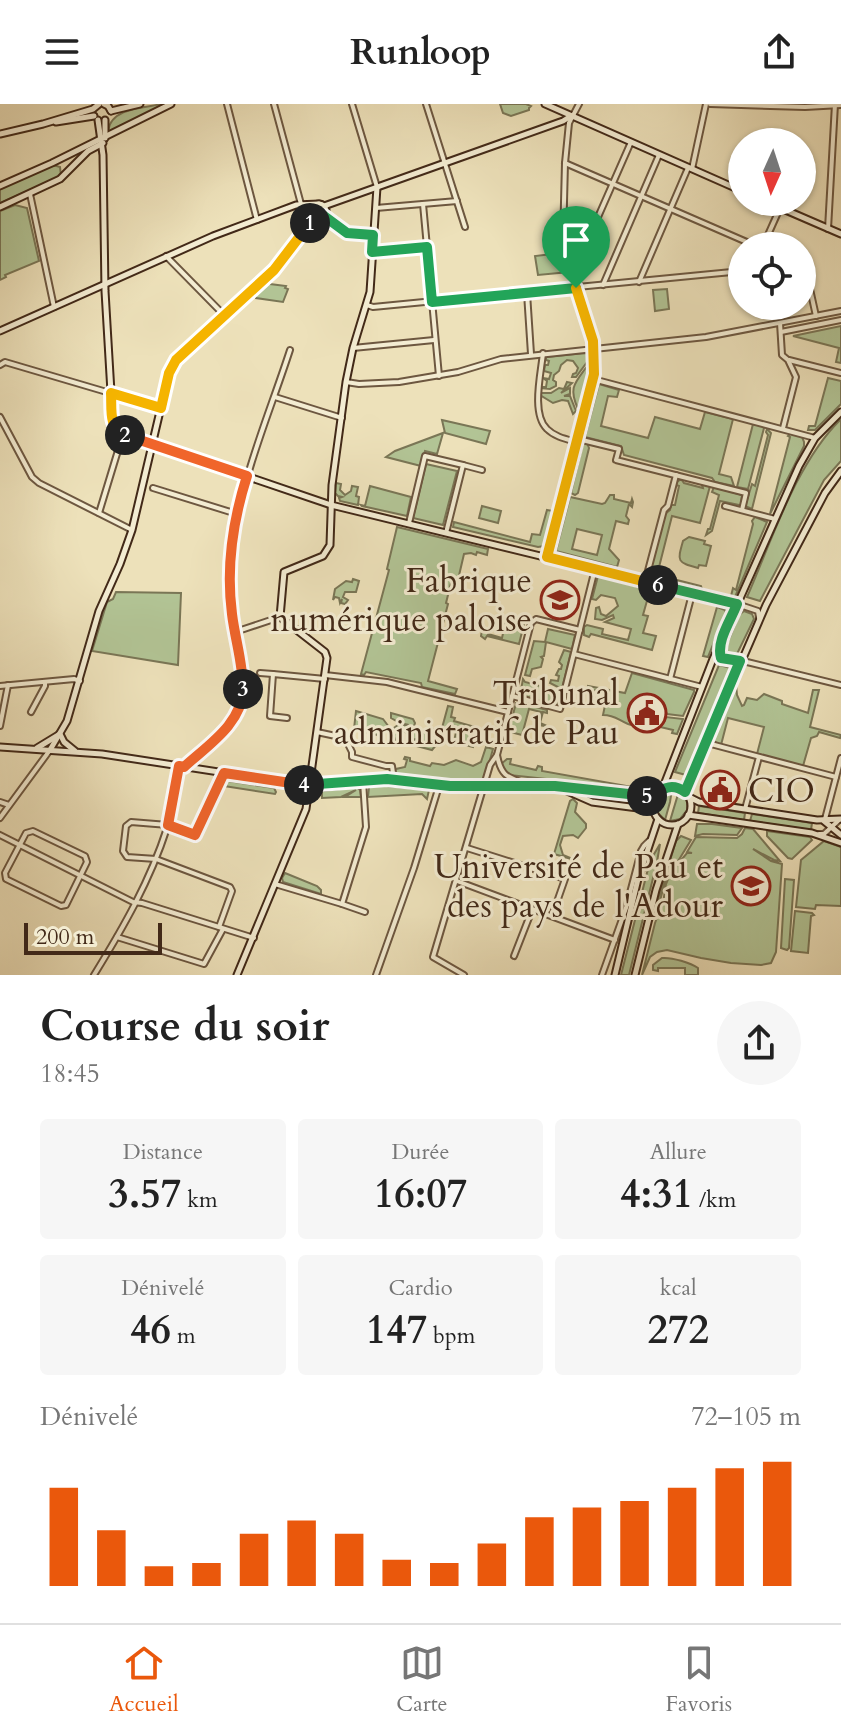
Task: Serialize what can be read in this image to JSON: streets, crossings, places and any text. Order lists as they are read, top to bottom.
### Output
{
  "places": {
    "school or university": ["Fabrique numérique paloise", "Université de Pau et des pays de l'Adour"],
    "public building": ["Tribunal administratif de Pau", "CIO"]
  },
  "scale_bar": "200 m",
  "north": "bottom",
  "page": {
    "header": "Runloop",
    "pins": [
      "1",
      "2",
      "6",
      "3",
      "4",
      "5"
    ],
    "scale": "200 m",
    "heading": ["Course du soir", "18:45"],
    "stats": [
      ["Distance", "3.57 km"],
      ["Durée", "16:07"],
      ["Allure", "4:31 /km"],
      ["Dénivelé", "46 m"],
      ["Cardio", "147 bpm"],
      ["kcal", "272"]
    ],
    "chart": ["Dénivelé", "72–105 m"],
    "tabs": ["Accueil", "Carte", "Favoris"]
  }
}
